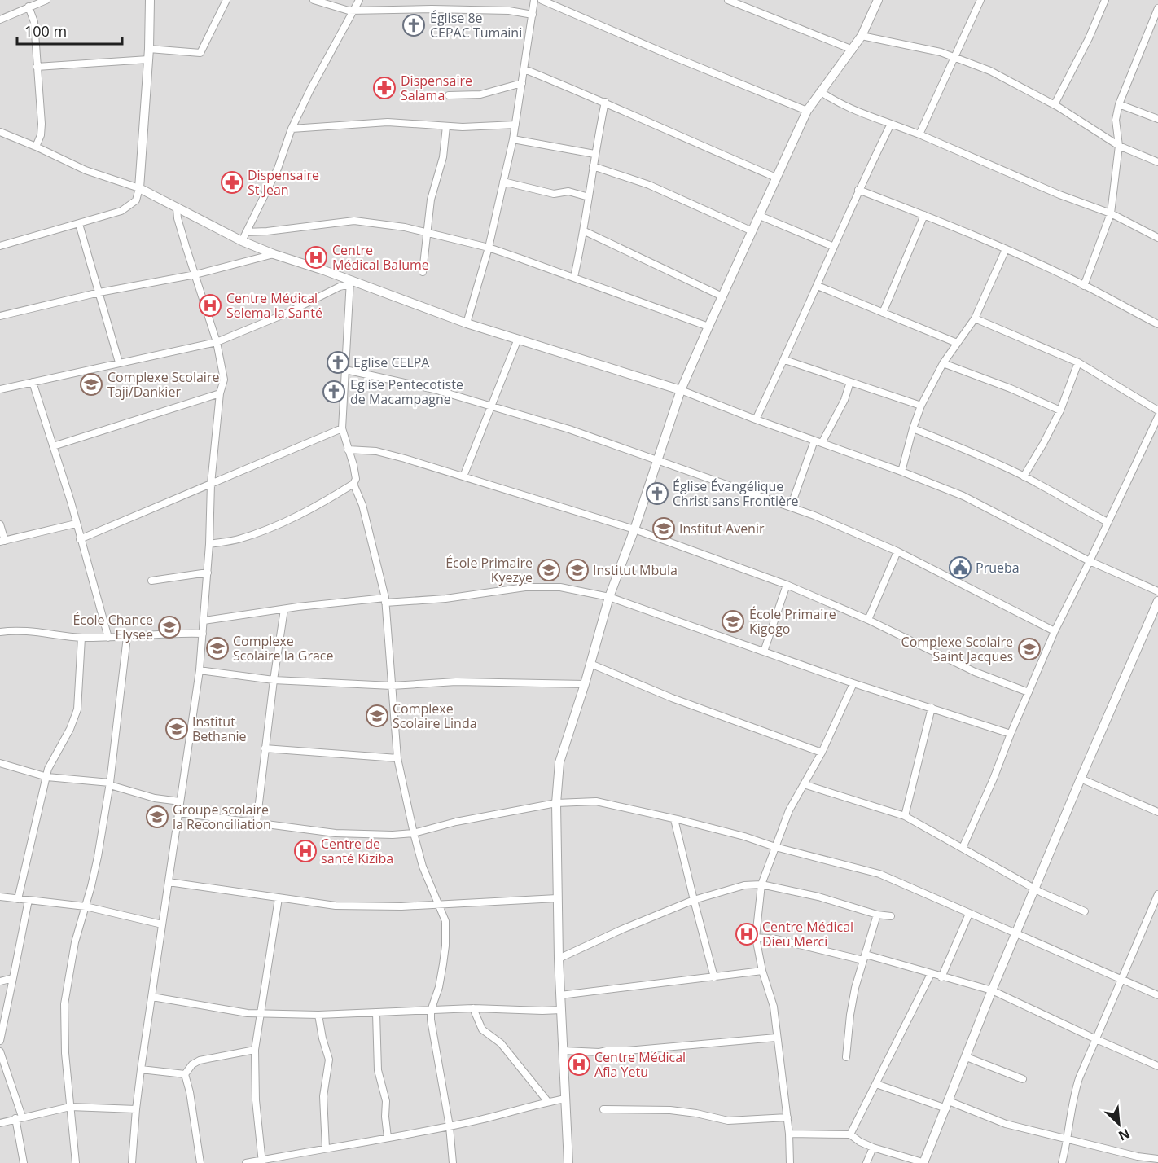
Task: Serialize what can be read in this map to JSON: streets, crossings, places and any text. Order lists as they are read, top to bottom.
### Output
{
  "places": {
    "church": [
      "Église 8e CEPAC Tumaini",
      "Eglise CELPA",
      "Eglise Pentecotiste de Macampagne",
      "Église Évangélique Christ sans Frontière"
    ],
    "pharmacy": ["Dispensaire Salama", "Dispensaire St Jean"],
    "hospital": [
      "Centre Médical Balume",
      "Centre Médical Selema la Santé",
      "Centre de santé Kiziba",
      "Centre Médical Dieu Merci",
      "Centre Médical Afia Yetu"
    ],
    "school or university": [
      "Complexe Scolaire Taji/Dankier",
      "Institut Avenir",
      "École Primaire Kyezye",
      "Institut Mbula",
      "École Primaire Kigogo",
      "École Chance Elysee",
      "Complexe Scolaire la Grace",
      "Complexe Scolaire Saint Jacques",
      "Complexe Scolaire Linda",
      "Institut Bethanie",
      "Groupe scolaire la Reconciliation"
    ],
    "public building": ["Prueba"]
  },
  "scale_bar": "100 m",
  "north": "bottom right"
}
